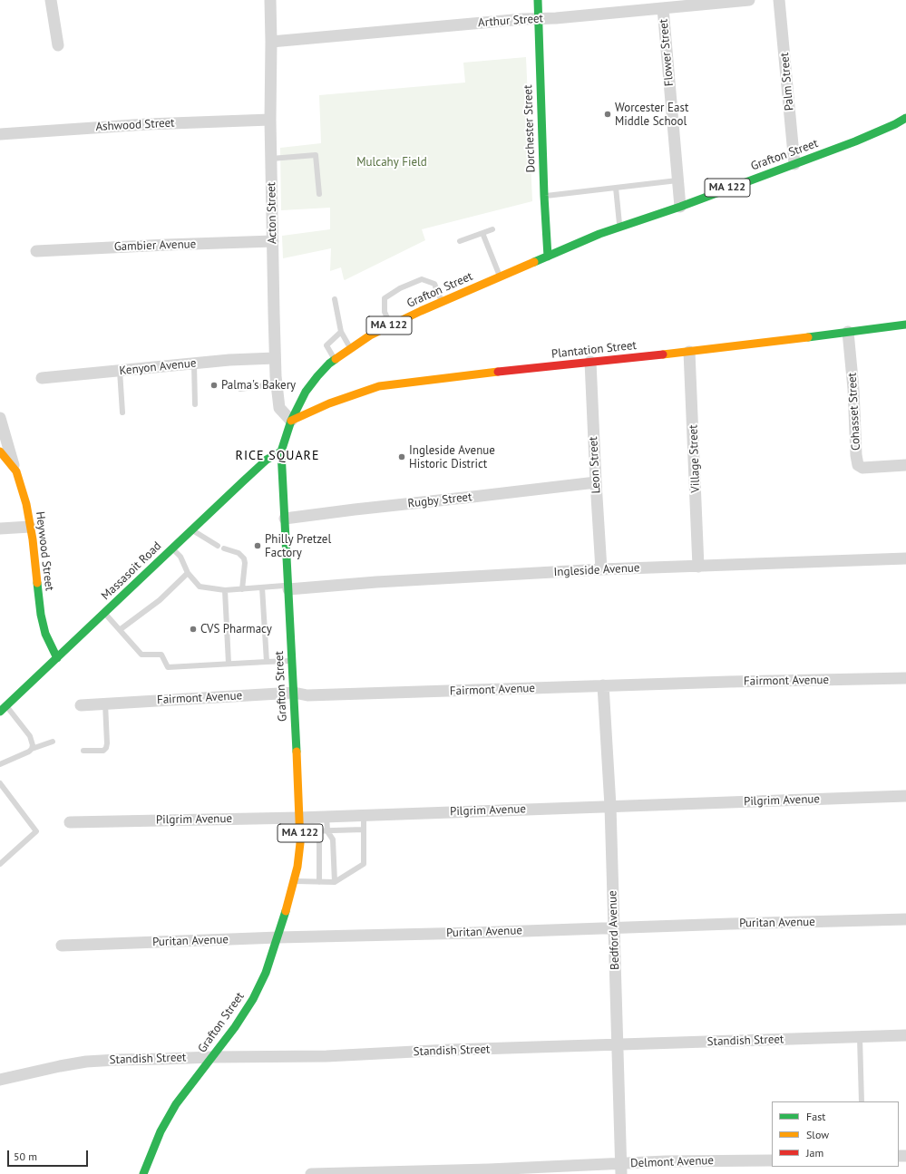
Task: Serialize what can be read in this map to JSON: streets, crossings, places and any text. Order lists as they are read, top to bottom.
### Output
{
  "streets": {
    "main road": [
      "Dorchester Street",
      "Grafton Street",
      "MA 122",
      "Plantation Street",
      "Heywood Street",
      "Massasoit Road"
    ],
    "street": [
      "Arthur Street",
      "Flower Street",
      "Palm Street",
      "Ashwood Street",
      "Acton Street",
      "Gambier Avenue",
      "Kenyon Avenue",
      "Cohasset Street",
      "Village Street",
      "Leon Street",
      "Rugby Street",
      "Ingleside Avenue",
      "Fairmont Avenue",
      "Pilgrim Avenue",
      "Puritan Avenue",
      "Bedford Avenue",
      "Standish Street",
      "Delmont Avenue"
    ]
  },
  "crossings": [
    ["Arthur Street", "Flower Street"],
    ["Arthur Street", "Dorchester Street"],
    ["Arthur Street", "Acton Street"],
    ["Flower Street", "Grafton Street"],
    ["Palm Street", "Grafton Street"],
    ["Ashwood Street", "Acton Street"],
    ["Dorchester Street", "Grafton Street"],
    ["Grafton Street", "Acton Street"],
    ["Grafton Street", "Plantation Street"],
    ["Grafton Street", "Rugby Street"],
    ["Grafton Street", "Ingleside Avenue"],
    ["Grafton Street", "Massasoit Road"],
    ["Grafton Street", "Fairmont Avenue"],
    ["Grafton Street", "Pilgrim Avenue"],
    ["Grafton Street", "Puritan Avenue"],
    ["Grafton Street", "Standish Street"],
    ["Acton Street", "Gambier Avenue"],
    ["Acton Street", "Plantation Street"],
    ["Acton Street", "Kenyon Avenue"],
    ["Plantation Street", "Cohasset Street"],
    ["Plantation Street", "Village Street"],
    ["Plantation Street", "Leon Street"],
    ["Village Street", "Ingleside Avenue"],
    ["Leon Street", "Rugby Street"],
    ["Leon Street", "Ingleside Avenue"],
    ["Heywood Street", "Massasoit Road"],
    ["Fairmont Avenue", "Bedford Avenue"],
    ["Pilgrim Avenue", "Bedford Avenue"],
    ["Puritan Avenue", "Bedford Avenue"],
    ["Bedford Avenue", "Standish Street"],
    ["Bedford Avenue", "Delmont Avenue"]
  ],
  "districts": ["RICE SQUARE"],
  "parks": ["Mulcahy Field"],
  "places": [
    "Worcester East Middle School",
    "Palma's Bakery",
    "Ingleside Avenue Historic District",
    "Philly Pretzel Factory",
    "CVS Pharmacy"
  ],
  "legend": ["Fast", "Slow", "Jam"],
  "scale_bar": "50 m"
}
